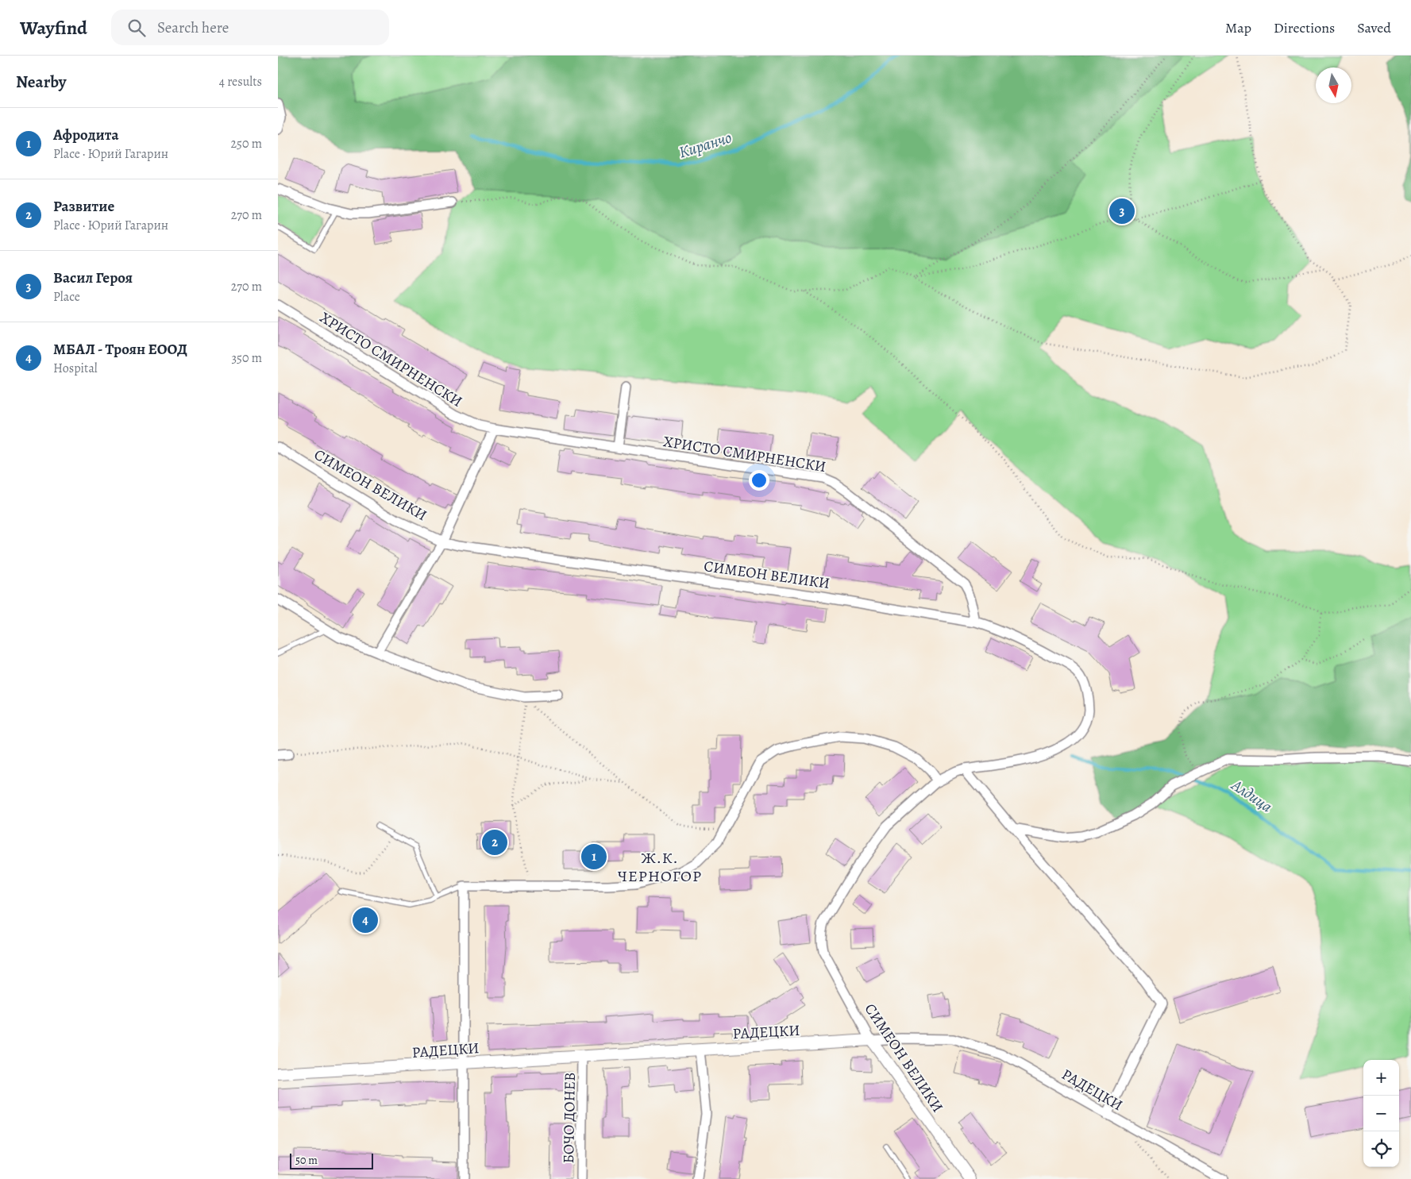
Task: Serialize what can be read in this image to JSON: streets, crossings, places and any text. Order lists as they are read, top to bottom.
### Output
{
  "streets": {
    "street": [
      "ХРИСТО СМИРНЕНСКИ",
      "СИМЕОН ВЕЛИКИ",
      "РАДЕЦКИ",
      "БОЧО ДОНЕВ"
    ]
  },
  "crossings": [
    ["ХРИСТО СМИРНЕНСКИ", "СИМЕОН ВЕЛИКИ"],
    ["СИМЕОН ВЕЛИКИ", "РАДЕЦКИ"],
    ["РАДЕЦКИ", "БОЧО ДОНЕВ"]
  ],
  "districts": ["Ж.К. ЧЕРНОГОР"],
  "water": ["Киранчо", "Алдица"],
  "scale_bar": "50 m",
  "north": "bottom",
  "page": {
    "header": "Wayfind",
    "search": "Search here",
    "nav": ["Map", "Directions", "Saved"],
    "heading": ["Nearby", "4 results"],
    "list": [
      {
        "mark": "1",
        "name": "Афродита",
        "note": "Place · Юрий Гагарин",
        "value": "250 m"
      },
      {
        "mark": "2",
        "name": "Развитие",
        "note": "Place · Юрий Гагарин",
        "value": "270 m"
      },
      {
        "mark": "3",
        "name": "Васил Героя",
        "note": "Place",
        "value": "270 m"
      },
      {
        "mark": "4",
        "name": "МБАЛ - Троян ЕООД",
        "note": "Hospital",
        "value": "350 m"
      }
    ],
    "pins": [
      "3",
      "2",
      "1",
      "4"
    ],
    "map_buttons": ["+", "−"],
    "scale": "50 m"
  }
}
